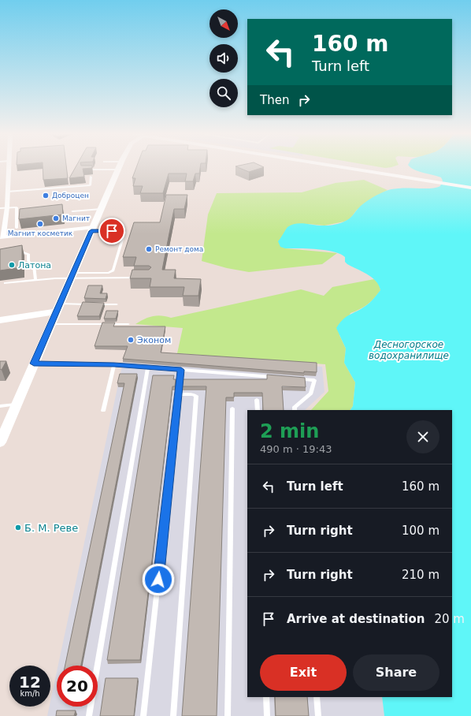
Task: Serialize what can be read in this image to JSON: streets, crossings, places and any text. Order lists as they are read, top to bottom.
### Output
{
  "water": ["Десногорское водохранилище"],
  "places": [
    "Доброцен",
    "Магнит",
    "Магнит косметик",
    "Ремонт дома",
    "Латона",
    "Эконом",
    "Б. М. Реве"
  ],
  "north": "bottom right",
  "page": {
    "turn": ["160 m", "Turn left"],
    "then": "Then",
    "heading": ["2 min", "490 m · 19:43"],
    "list": [
      {
        "name": "Turn left",
        "value": "160 m"
      },
      {
        "name": "Turn right",
        "value": "100 m"
      },
      {
        "name": "Turn right",
        "value": "210 m"
      },
      {
        "name": "Arrive at destination",
        "value": "20 m"
      }
    ],
    "buttons": ["Exit", "Share"],
    "speed": "12 km/h",
    "limit": "20"
  }
}
